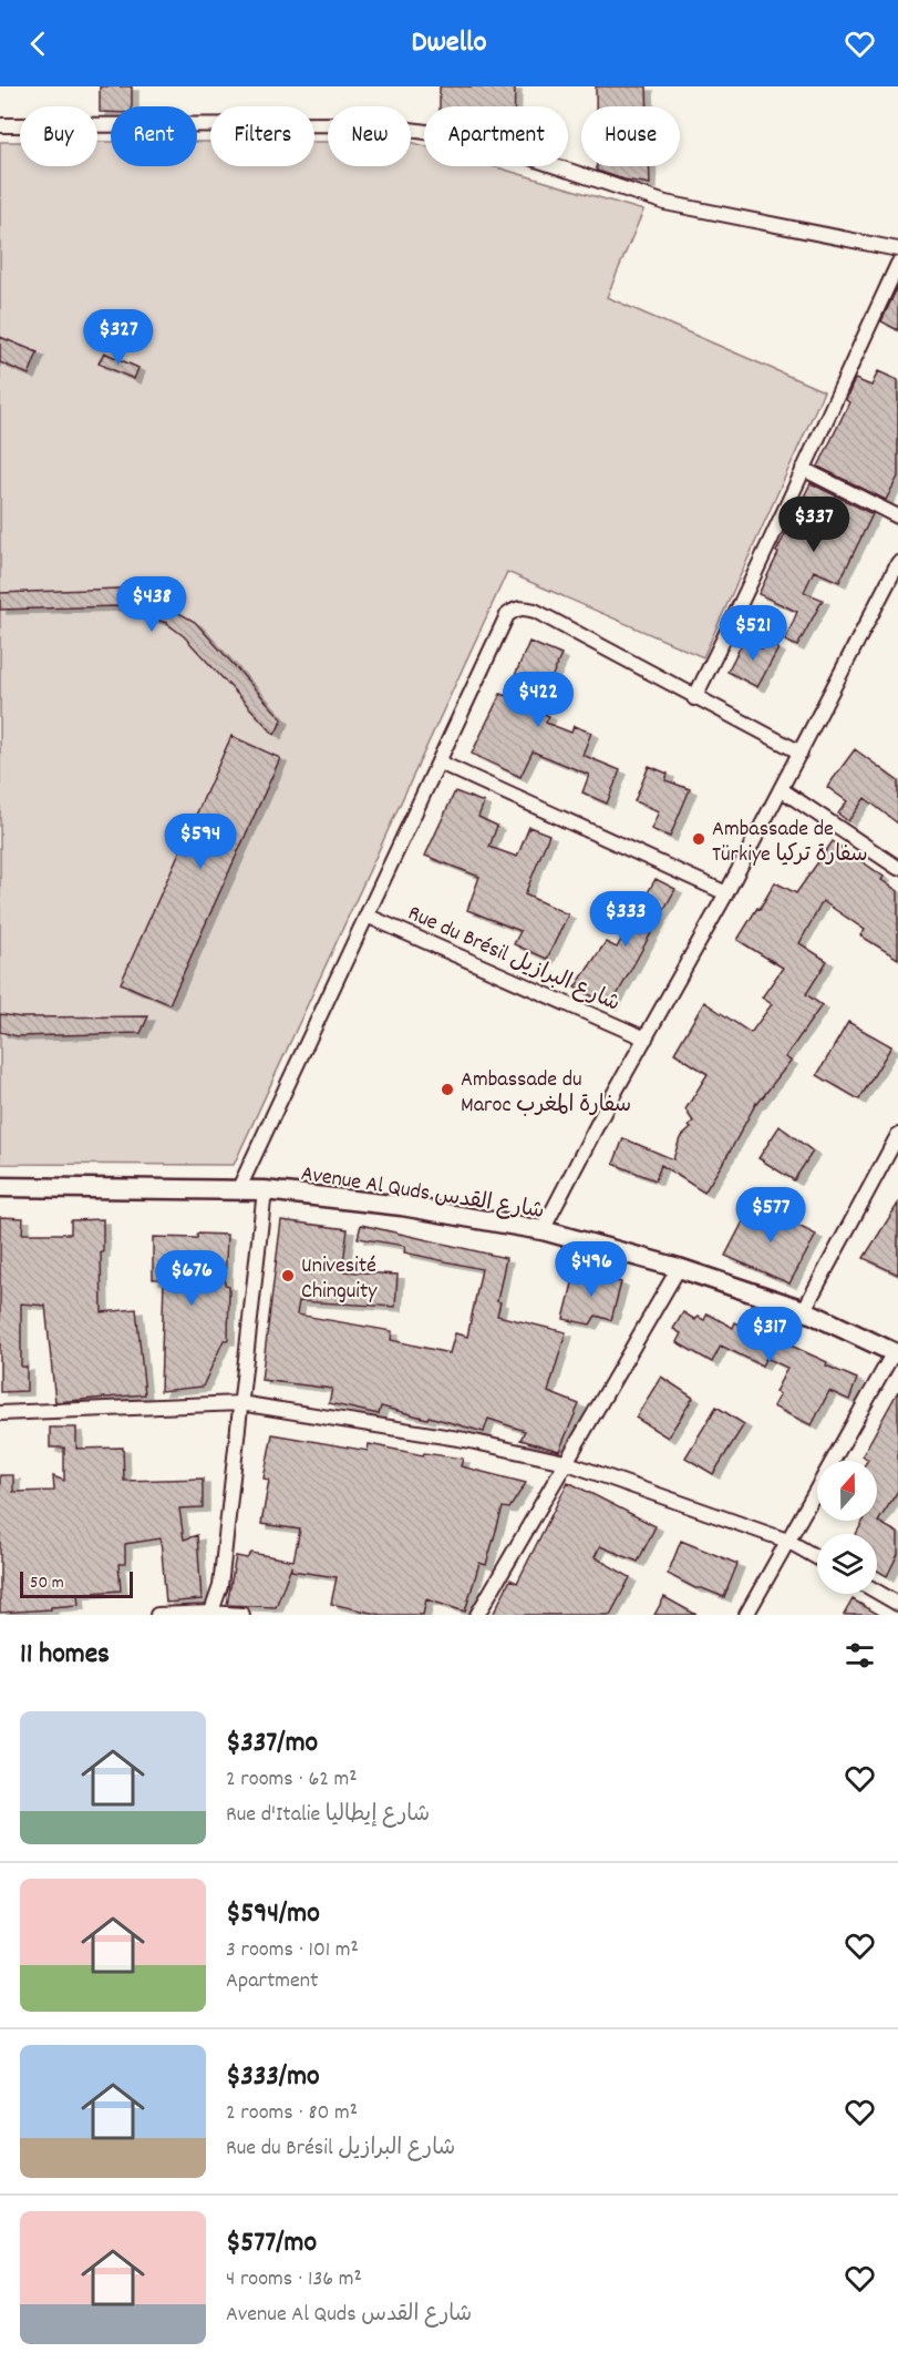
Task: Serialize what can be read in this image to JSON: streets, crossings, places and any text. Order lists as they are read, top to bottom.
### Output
{
  "streets": {
    "street": ["Rue du Brésil شارع البرازيل", "Avenue Al Quds شارع القدس"]
  },
  "places": ["Ambassade de Türkiye سفارة تركيا", "Ambassade du Maroc سفارة المغرب", "Univesité Chinguity"],
  "scale_bar": "50 m",
  "north": "top",
  "page": {
    "header": "Dwello",
    "chip": [
      "Buy",
      "Rent",
      "Filters",
      "New",
      "Apartment",
      "House"
    ],
    "price": [
      "$327",
      "$337",
      "$438",
      "$521",
      "$422",
      "$594",
      "$333",
      "$577",
      "$496",
      "$676",
      "$317"
    ],
    "scale": "50 m",
    "heading": "11 homes",
    "list": [
      {
        "name": "$337/mo",
        "note": "2 rooms · 62 m² · Rue d'Italie شارع إيطاليا"
      },
      {
        "name": "$594/mo",
        "note": "3 rooms · 101 m² · Apartment"
      },
      {
        "name": "$333/mo",
        "note": "2 rooms · 80 m² · Rue du Brésil شارع البرازيل"
      },
      {
        "name": "$577/mo",
        "note": "4 rooms · 136 m² · Avenue Al Quds شارع القدس"
      }
    ]
  }
}
